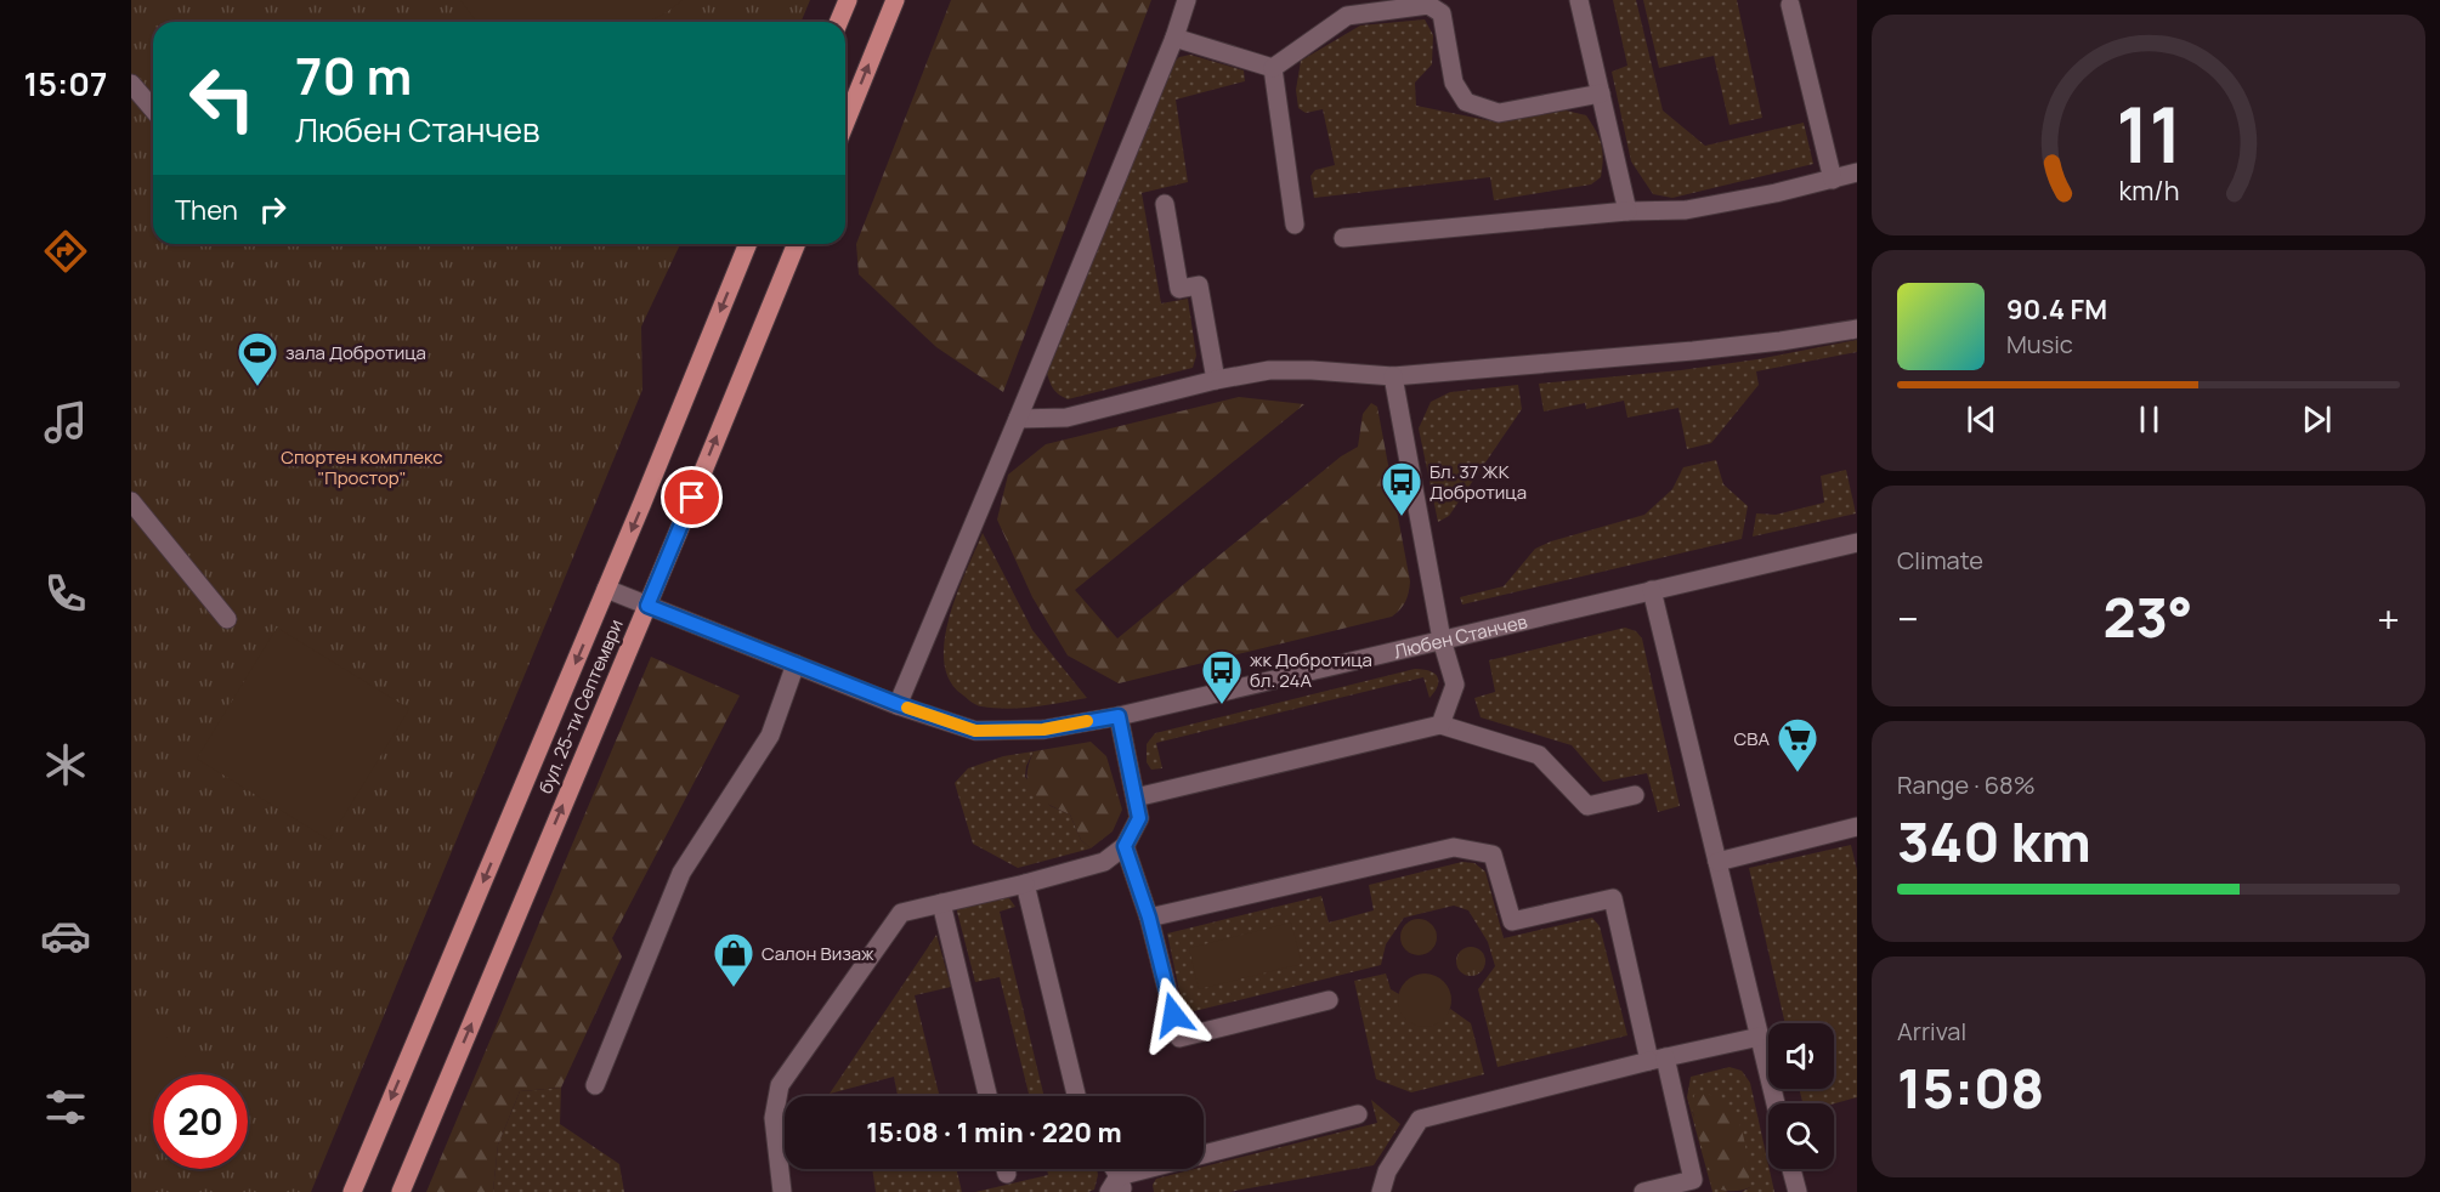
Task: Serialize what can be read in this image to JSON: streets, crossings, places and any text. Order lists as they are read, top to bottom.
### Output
{
  "streets": {
    "main road": ["бул. 25-ти Септември"],
    "street": ["Любен Станчев"]
  },
  "crossings": [
    ["Любен Станчев", "бул. 25-ти Септември"]
  ],
  "parks": ["Спортен комплекс \"Простор\""],
  "places": {
    "sports": ["зала Добротица"],
    "bus stop": ["Бл. 37 ЖК Добротица", "жк Добротица бл. 24А"],
    "supermarket": ["CBA"],
    "shop": ["Салон Визаж"]
  },
  "page": {
    "tabs": "15:07",
    "turn": ["70 m", "Любен Станчев"],
    "then": "Then",
    "song": ["90.4 FM", "Music"],
    "tile": [
      "Climate",
      ["Range · 68%", "340 km"],
      ["Arrival", "15:08"]
    ],
    "heat": ["−", "23°", "+"],
    "limit": "20",
    "trip": "15:08 · 1 min · 220 m",
    "gauge": ["11", "km/h"]
  }
}
